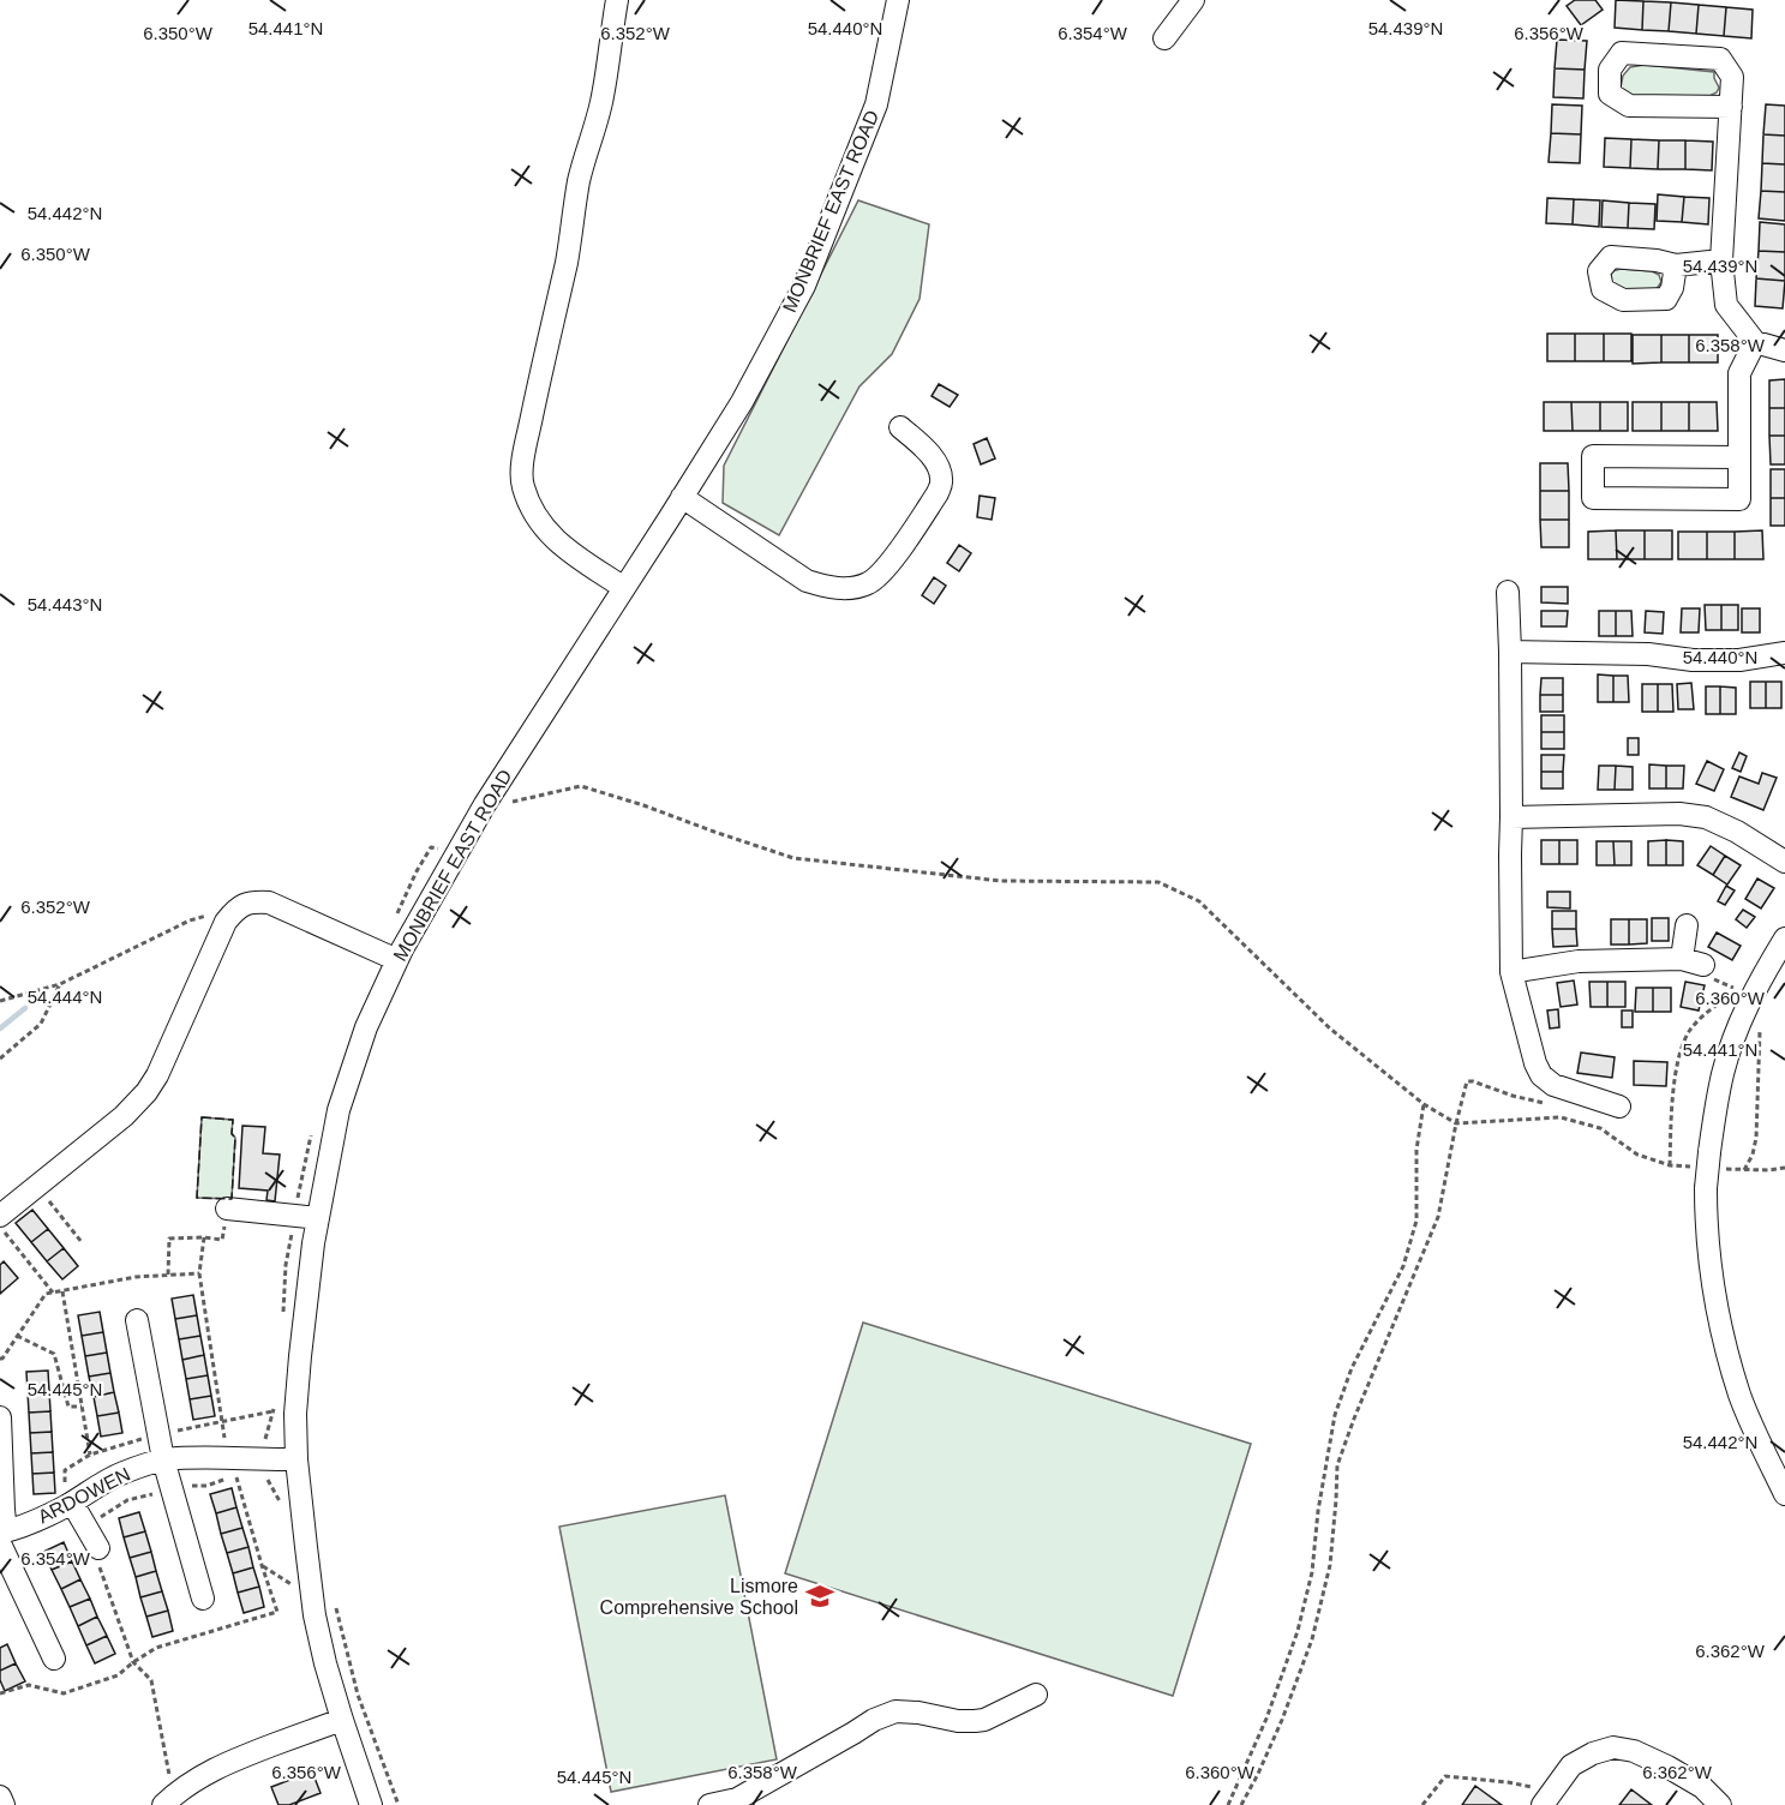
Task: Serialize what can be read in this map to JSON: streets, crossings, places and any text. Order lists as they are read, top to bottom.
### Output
{
  "streets": {
    "street": ["MONBRIEF EAST ROAD", "ARDOWEN"]
  },
  "crossings": [
    ["MONBRIEF EAST ROAD", "ARDOWEN"]
  ],
  "places": {
    "school or university": ["Lismore Comprehensive School"]
  },
  "coordinates": [
    "54.440°N",
    "54.439°N",
    "54.441°N",
    "6.350°W",
    "6.352°W",
    "6.354°W",
    "6.356°W",
    "54.442°N",
    "6.358°W",
    "54.443°N",
    "54.444°N",
    "6.360°W",
    "54.445°N",
    "6.362°W"
  ]
}
